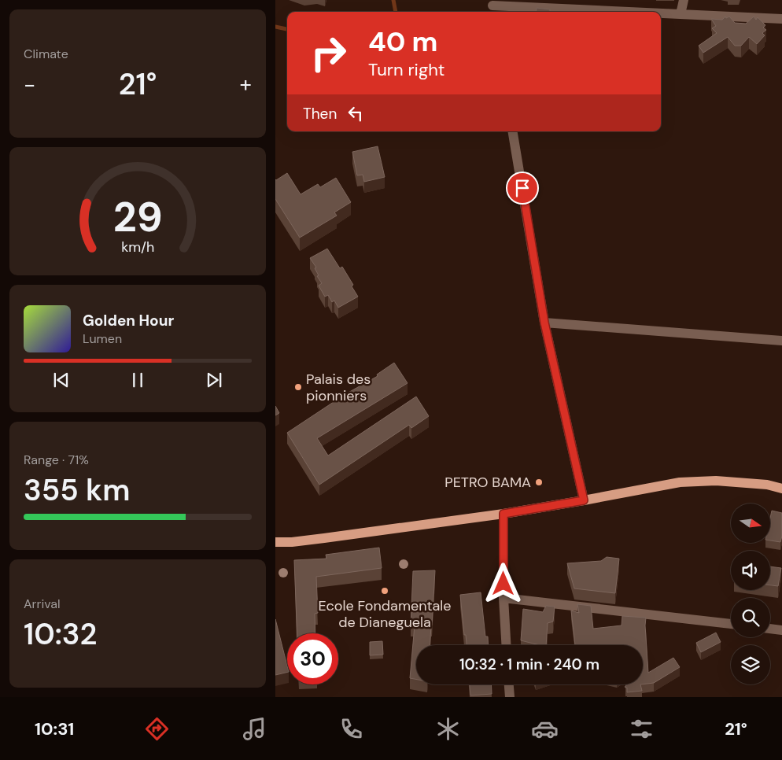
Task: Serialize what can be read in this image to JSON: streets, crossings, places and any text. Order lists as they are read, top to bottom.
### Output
{
  "places": ["Palais des pionniers", "PETRO BAMA", "Ecole Fondamentale de Dianeguela"],
  "north": "right",
  "page": {
    "tile": [
      "Climate",
      ["Range · 71%", "355 km"],
      ["Arrival", "10:32"]
    ],
    "turn": ["40 m", "Turn right"],
    "heat": ["−", "21°", "+"],
    "then": "Then",
    "song": ["Golden Hour", "Lumen"],
    "limit": "30",
    "trip": "10:32 · 1 min · 240 m",
    "tabs": ["10:31", "21°"],
    "gauge": ["29", "km/h"]
  }
}
